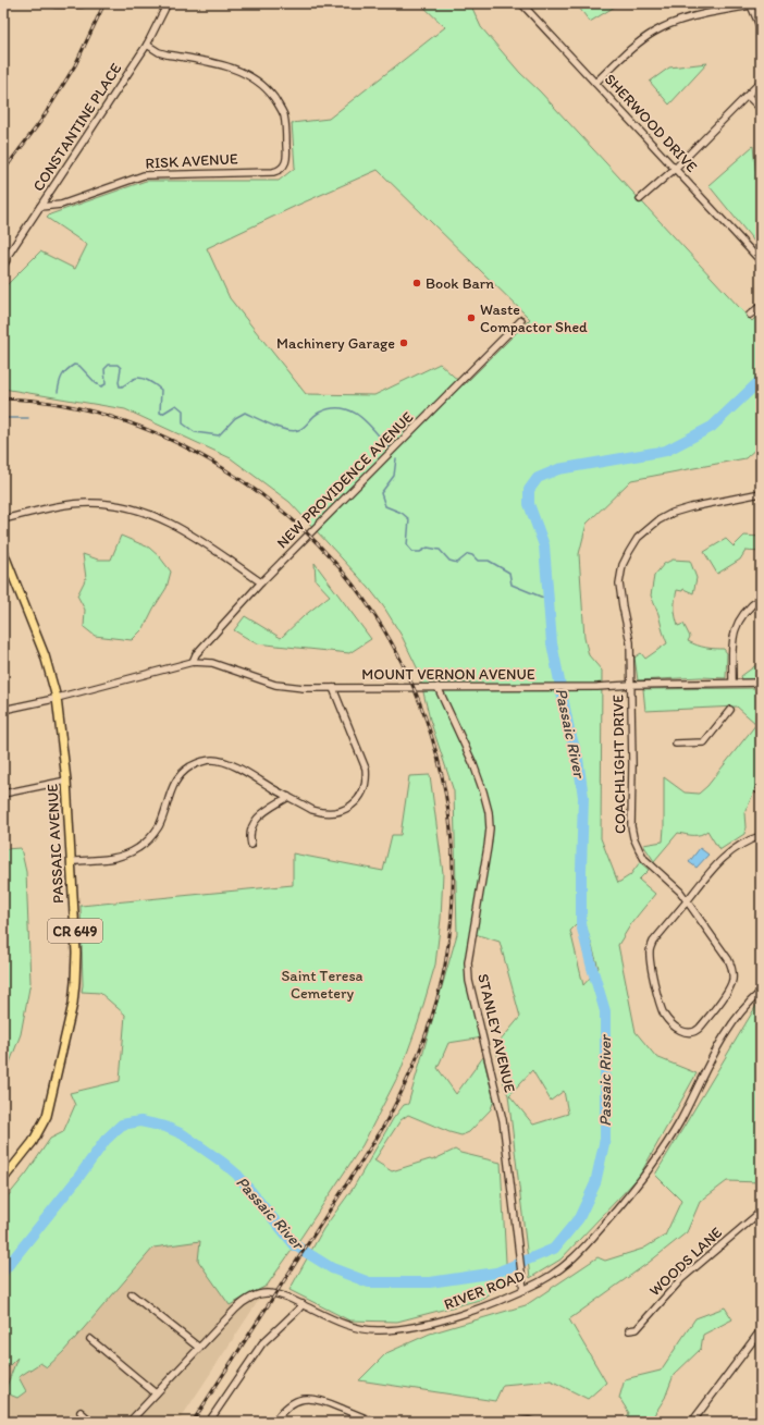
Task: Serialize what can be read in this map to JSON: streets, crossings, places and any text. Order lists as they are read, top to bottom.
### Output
{
  "streets": {
    "main road": ["PASSAIC AVENUE", "CR 649"],
    "street": [
      "SHERWOOD DRIVE",
      "CONSTANTINE PLACE",
      "RISK AVENUE",
      "NEW PROVIDENCE AVENUE",
      "MOUNT VERNON AVENUE",
      "COACHLIGHT DRIVE",
      "STANLEY AVENUE",
      "WOODS LANE",
      "RIVER ROAD"
    ]
  },
  "crossings": [
    ["CONSTANTINE PLACE", "RISK AVENUE"],
    ["NEW PROVIDENCE AVENUE", "MOUNT VERNON AVENUE"],
    ["MOUNT VERNON AVENUE", "COACHLIGHT DRIVE"],
    ["MOUNT VERNON AVENUE", "PASSAIC AVENUE"],
    ["MOUNT VERNON AVENUE", "STANLEY AVENUE"],
    ["STANLEY AVENUE", "RIVER ROAD"]
  ],
  "water": ["Passaic River"],
  "parks": ["Saint Teresa Cemetery"],
  "places": ["Book Barn", "Waste Compactor Shed", "Machinery Garage"]
}
